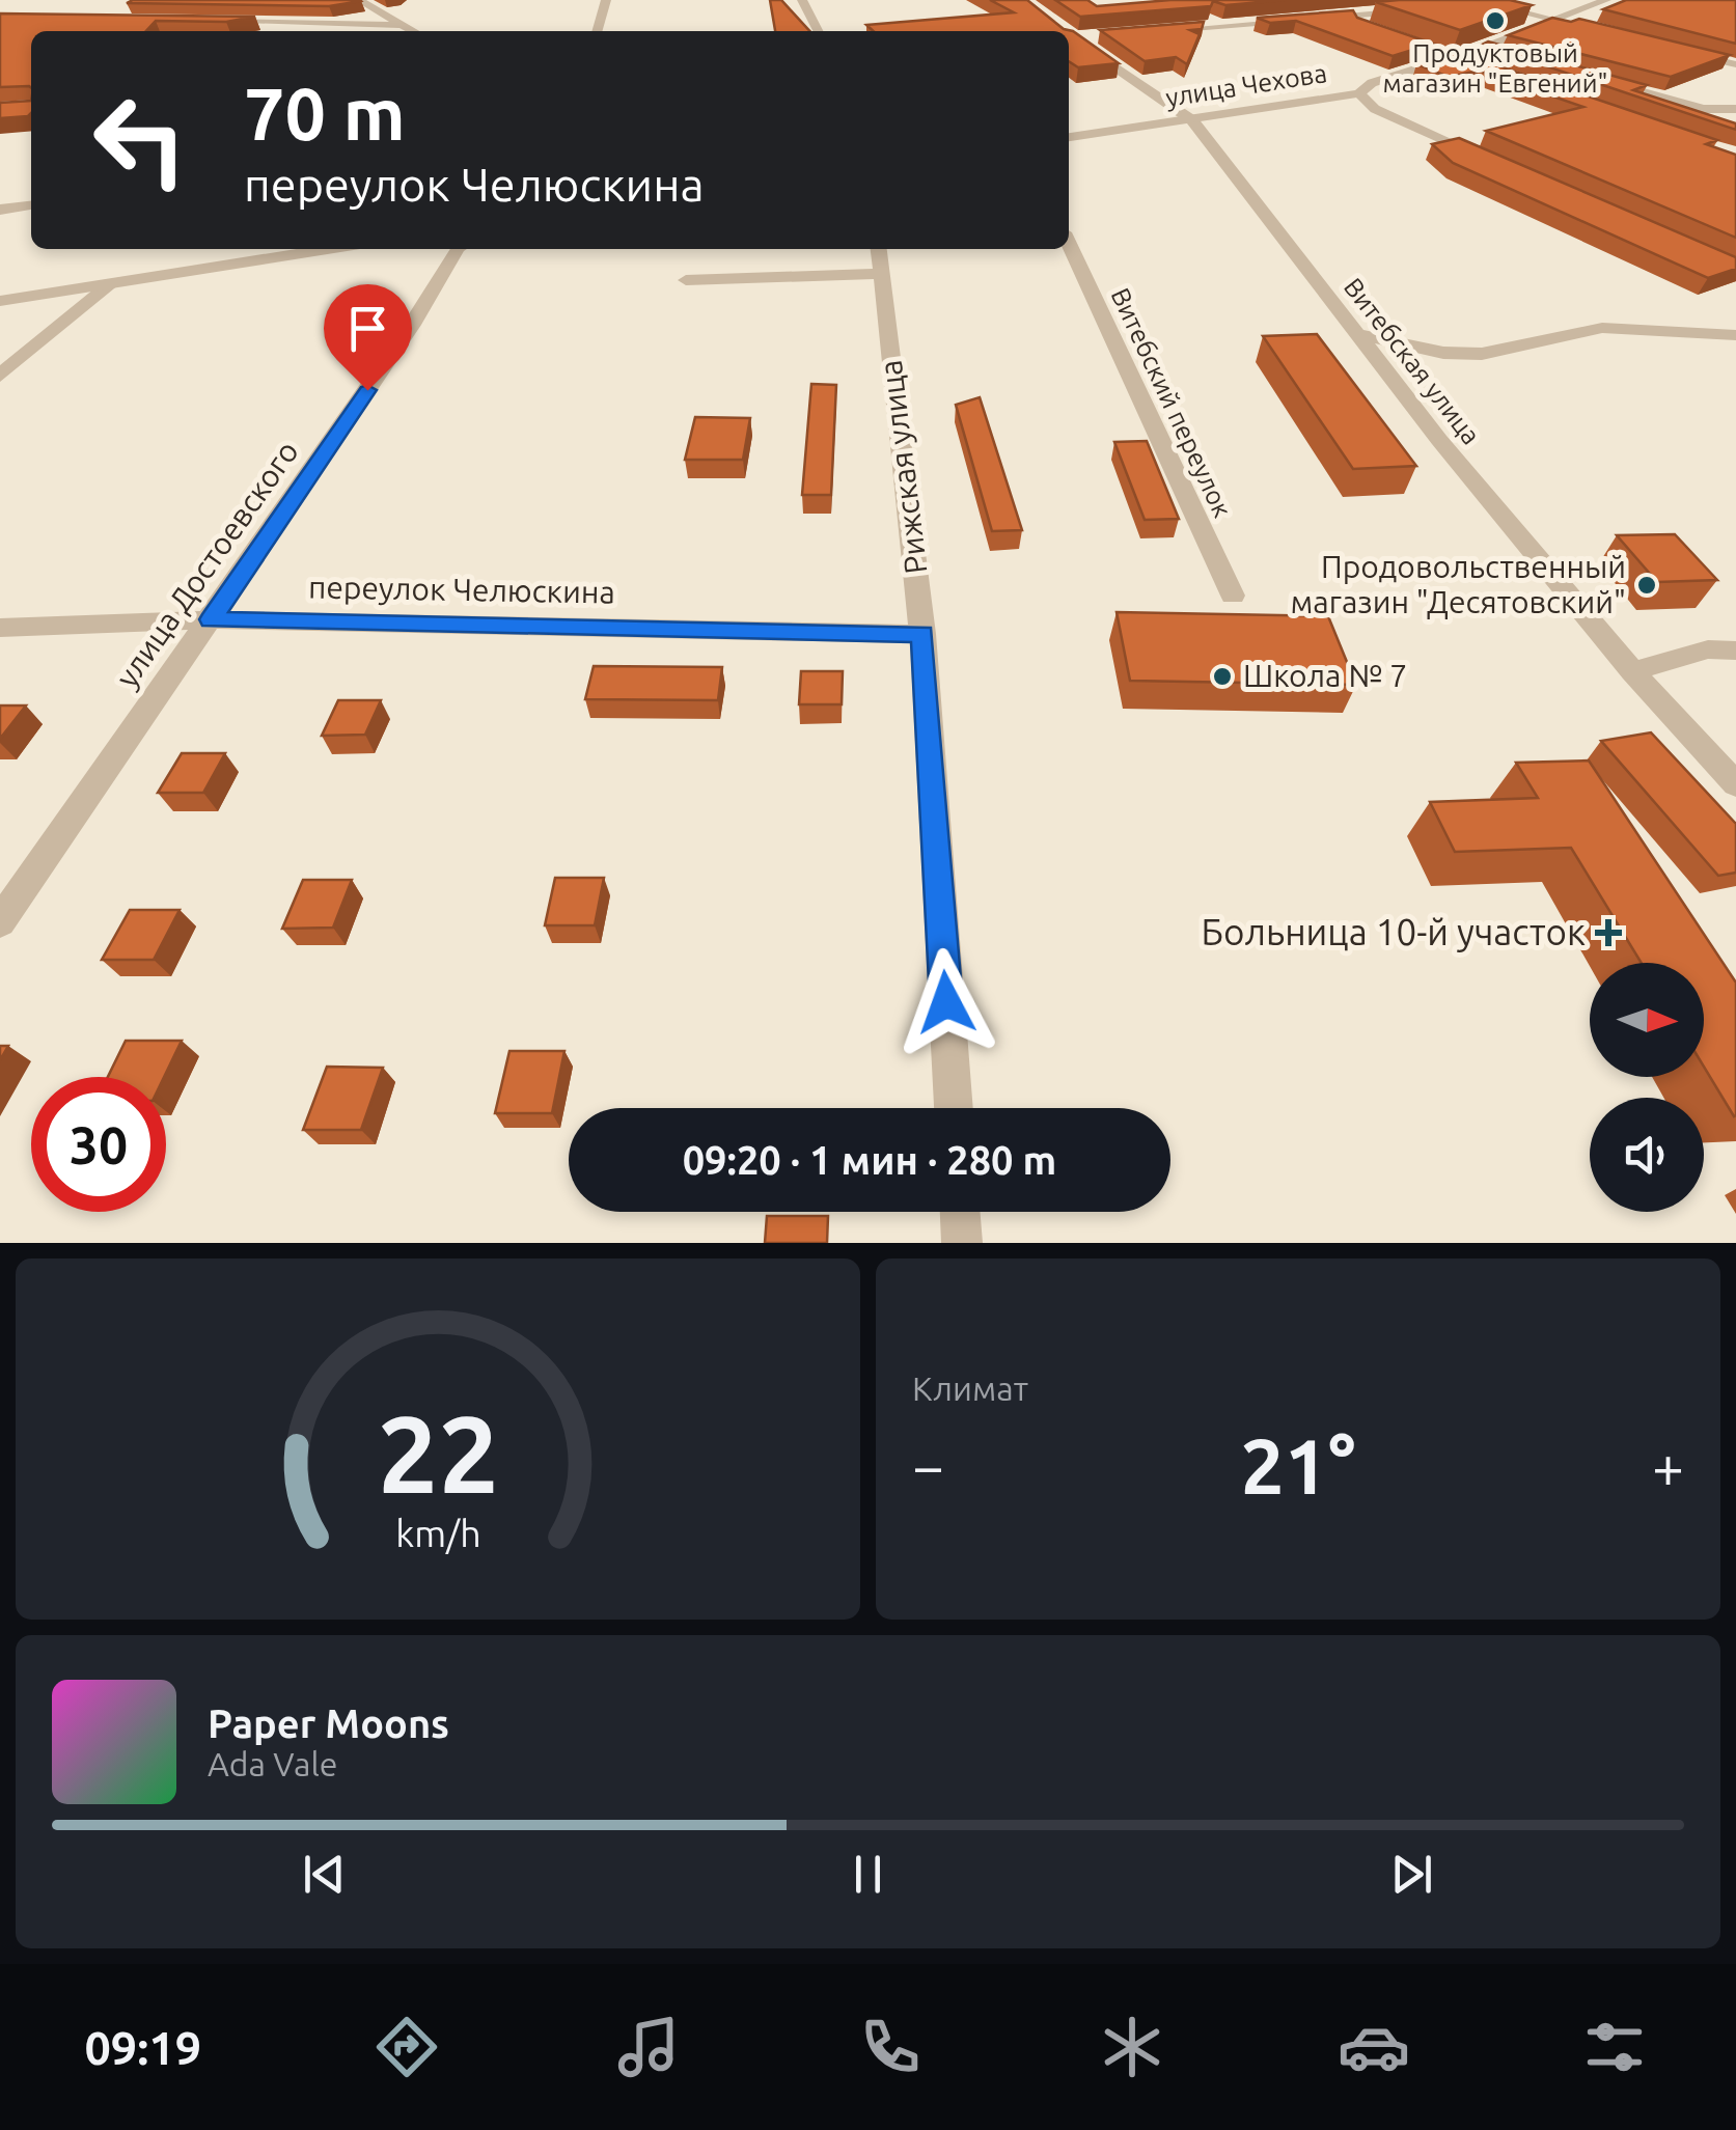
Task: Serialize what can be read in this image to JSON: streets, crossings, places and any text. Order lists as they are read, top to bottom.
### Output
{
  "streets": {
    "street": [
      "улица Чехова",
      "Витебская улица",
      "Витебский переулок",
      "Рижская улица",
      "улица Достоевского",
      "переулок Челюскина"
    ]
  },
  "crossings": [
    ["улица Чехова", "Витебская улица"],
    ["Рижская улица", "переулок Челюскина"],
    ["улица Достоевского", "переулок Челюскина"]
  ],
  "places": {
    "other": ["Продуктовый магазин \"Евгений\"", "Продовольственный магазин \"Деcятовский\"", "Школа № 7"],
    "health": ["Больница 10-й участок"]
  },
  "north": "right",
  "page": {
    "turn": ["70 m", "переулок Челюскина"],
    "limit": "30",
    "trip": "09:20 · 1 мин · 280 m",
    "tile": "Климат",
    "heat": ["−", "21°", "+"],
    "song": ["Paper Moons", "Ada Vale"],
    "tabs": "09:19",
    "gauge": ["22", "km/h"]
  }
}
